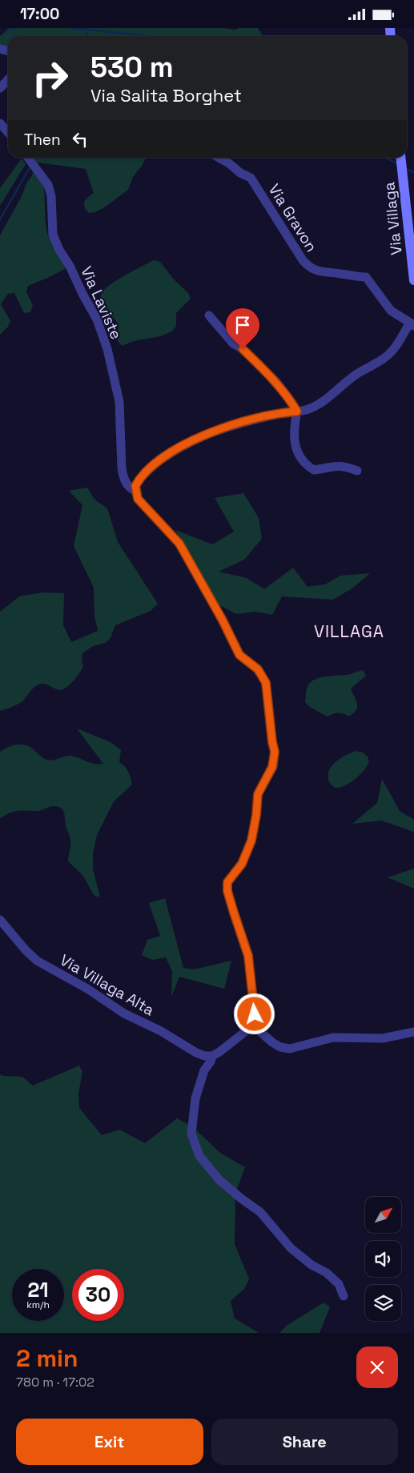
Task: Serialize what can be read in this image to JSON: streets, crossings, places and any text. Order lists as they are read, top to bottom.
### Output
{
  "streets": {
    "street": [
      "Via Gravon",
      "Via Villaga",
      "Via Laviste",
      "Via Villaga Alta"
    ]
  },
  "districts": ["VILLAGA"],
  "north": "top right",
  "page": {
    "status": "17:00",
    "turn": ["530 m", "Via Salita Borghet"],
    "then": "Then",
    "speed": "21 km/h",
    "limit": "30",
    "heading": ["2 min", "780 m · 17:02"],
    "buttons": ["Exit", "Share"]
  }
}
